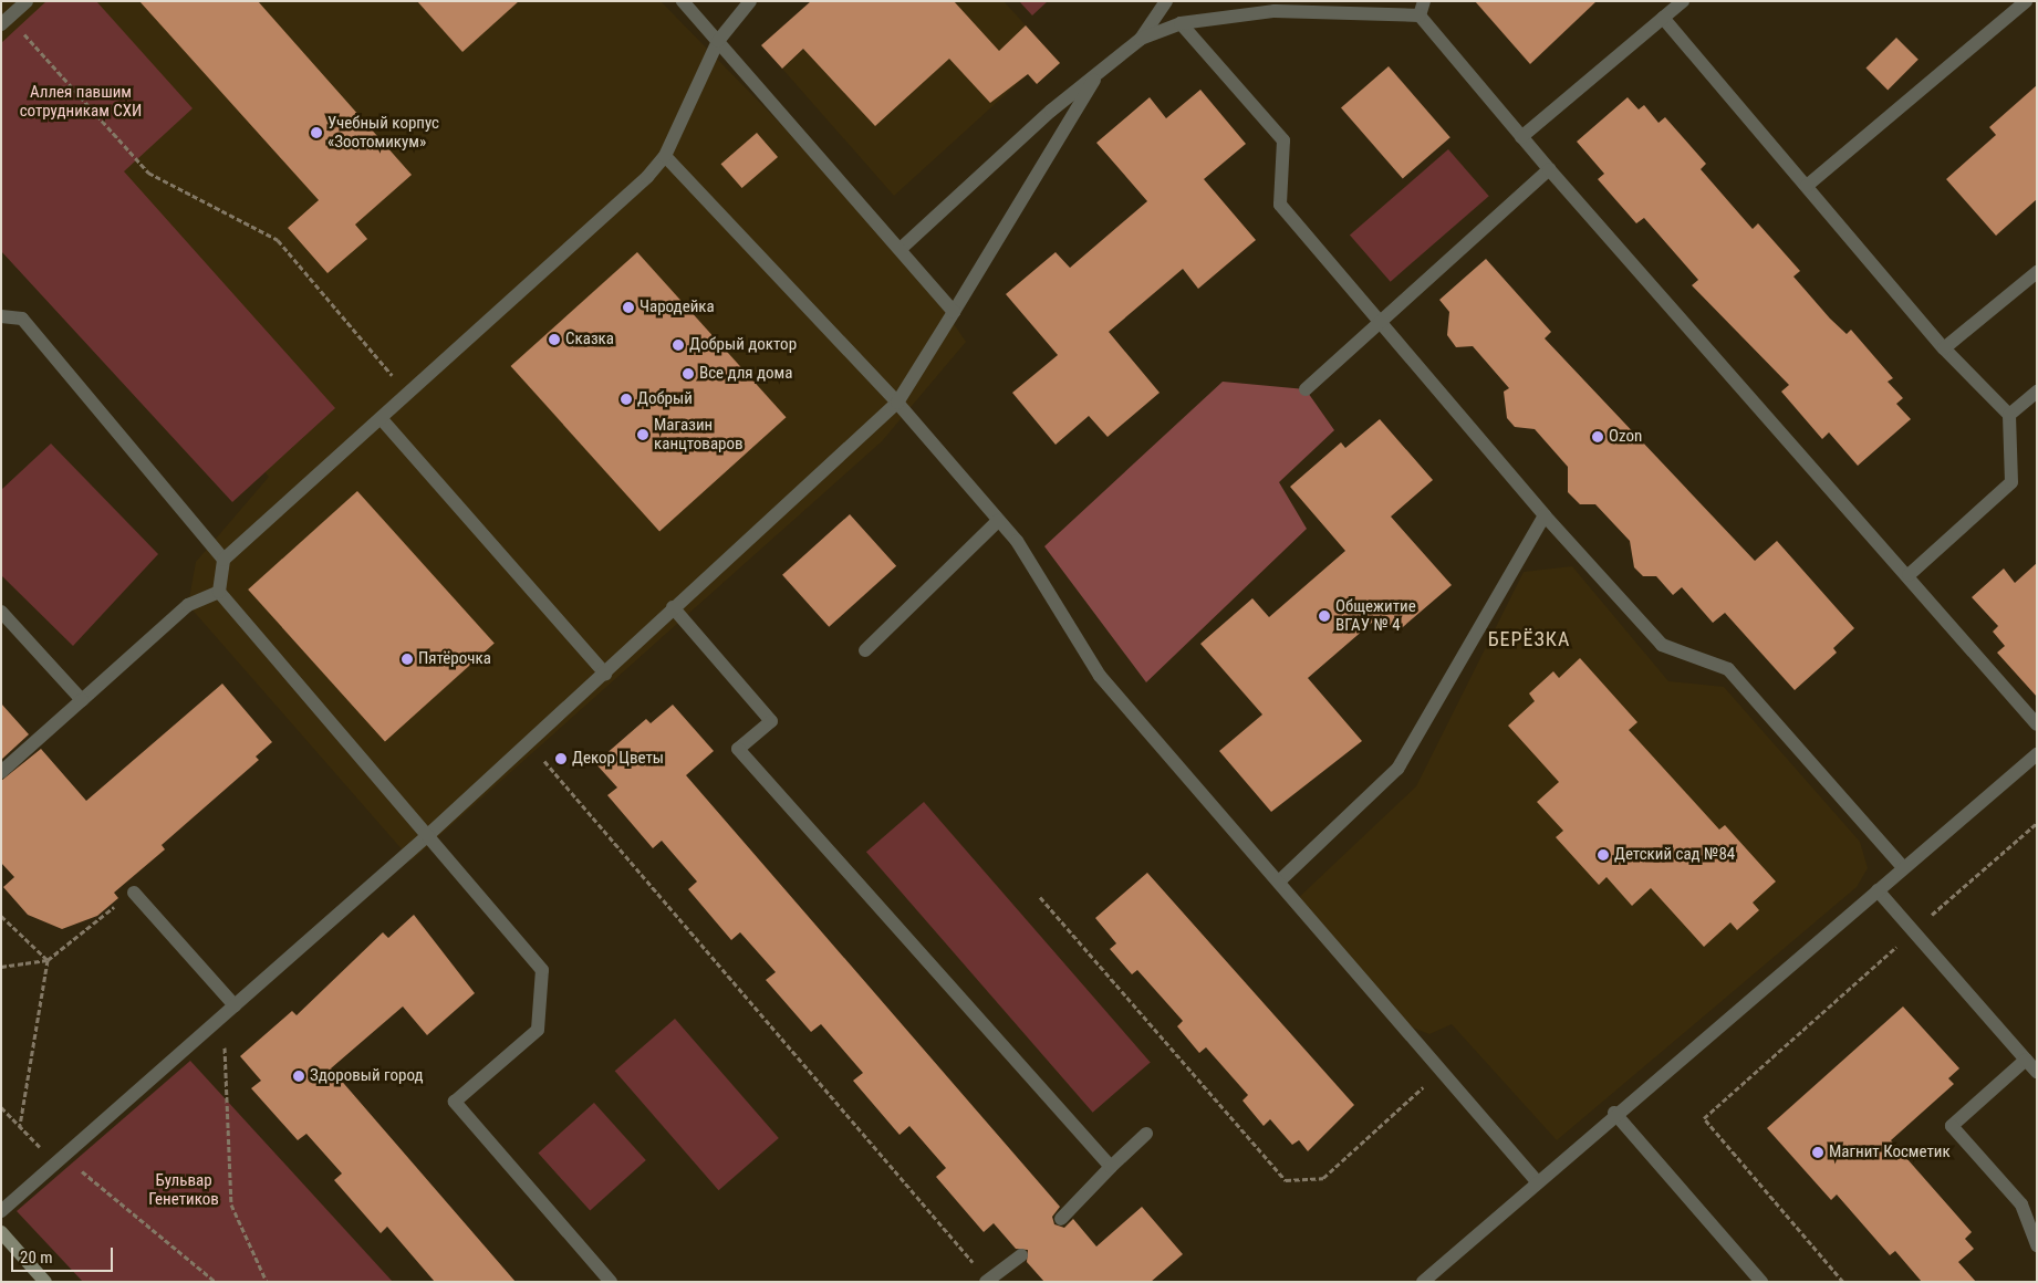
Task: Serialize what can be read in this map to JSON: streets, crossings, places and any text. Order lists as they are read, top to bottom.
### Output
{
  "districts": ["БЕРЁЗКА"],
  "parks": ["Аллея павшим сотрудникам СХИ", "Бульвар Генетиков"],
  "places": [
    "Учебный корпус «Зоотомикум»",
    "Чародейка",
    "Сказка",
    "Добрый доктор",
    "Все для дома",
    "Добрый",
    "Магазин канцтоваров",
    "Ozon",
    "Общежитие ВГАУ № 4",
    "Пятёрочка",
    "Декор Цветы",
    "Детский сад №84",
    "Здоровый город",
    "Магнит Косметик"
  ],
  "scale_bar": "20 m"
}
